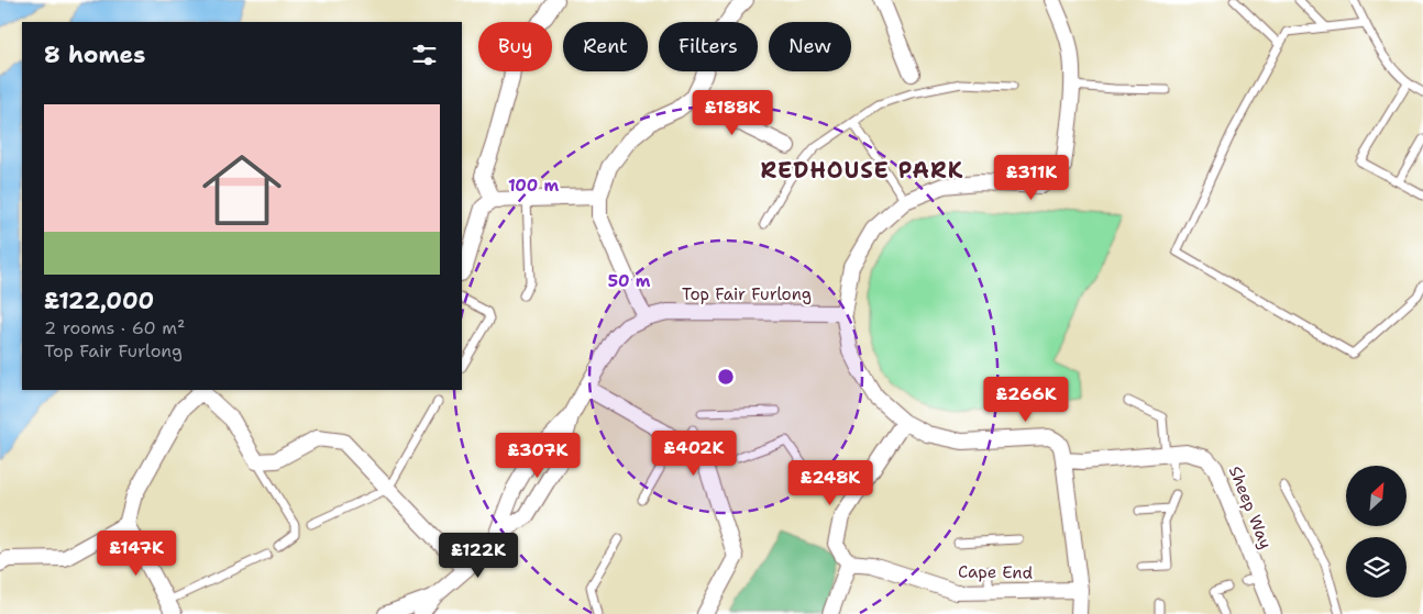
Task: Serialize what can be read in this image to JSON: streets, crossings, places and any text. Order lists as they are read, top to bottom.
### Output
{
  "streets": {
    "street": ["Top Fair Furlong", "Sheep Way", "Cape End"]
  },
  "districts": ["REDHOUSE PARK"],
  "north": "top right",
  "page": {
    "chip": [
      "Buy",
      "Rent",
      "Filters",
      "New"
    ],
    "heading": "8 homes",
    "list": [
      {
        "name": "£122,000",
        "note": "2 rooms · 60 m² · Top Fair Furlong"
      }
    ],
    "price": [
      "£188K",
      "£311K",
      "£266K",
      "£402K",
      "£307K",
      "£248K",
      "£147K",
      "£122K"
    ]
  },
  "rings": ["100 m", "50 m"]
}
